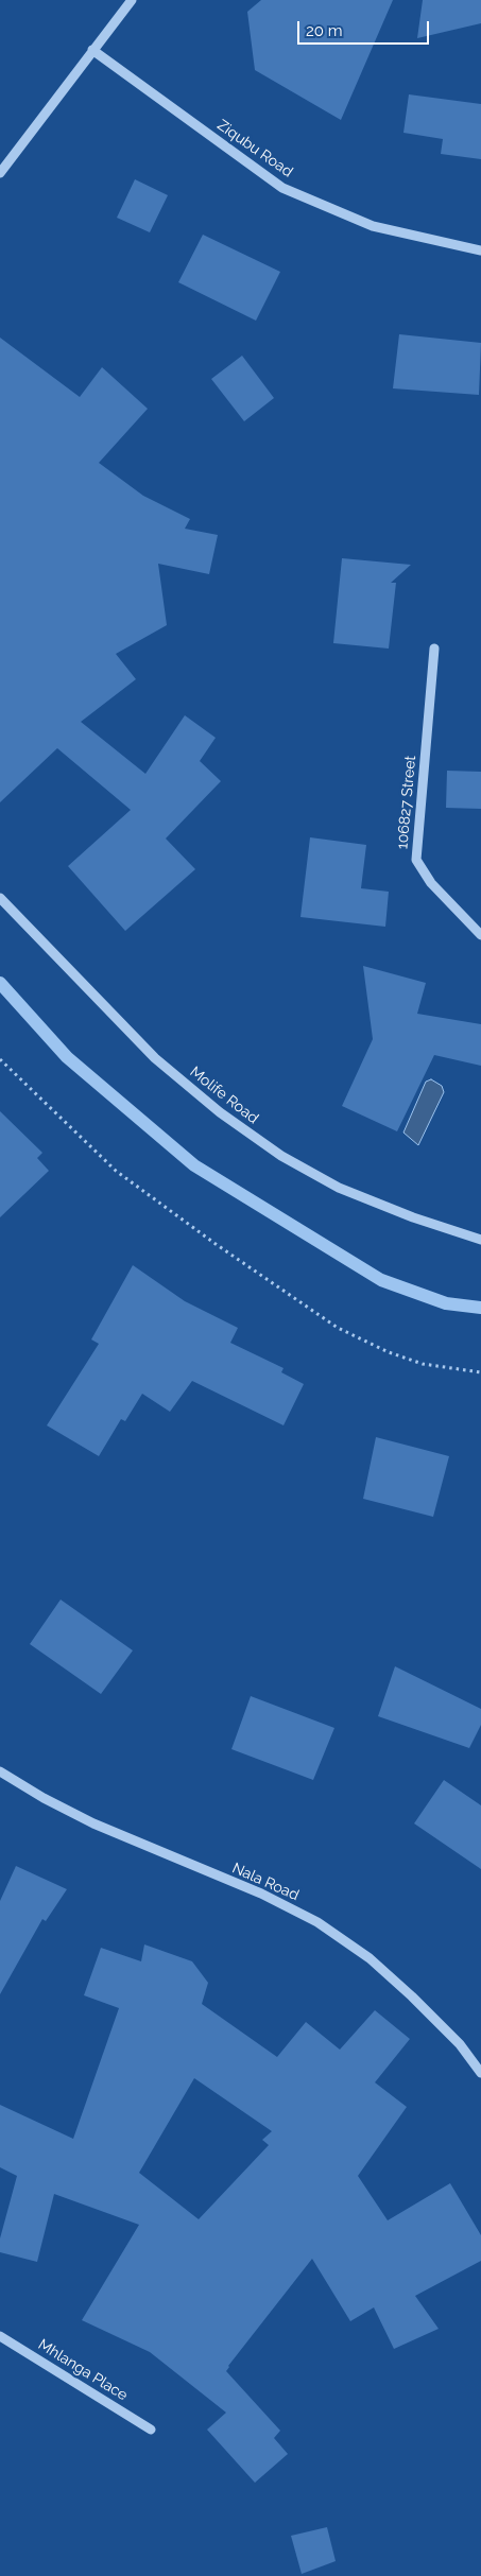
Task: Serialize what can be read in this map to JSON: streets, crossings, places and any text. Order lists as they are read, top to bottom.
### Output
{
  "streets": {
    "street": [
      "Ziqubu Road",
      "106827 Street",
      "Molife Road",
      "Nala Road",
      "Mhlanga Place"
    ]
  },
  "scale_bar": "20 m"
}
